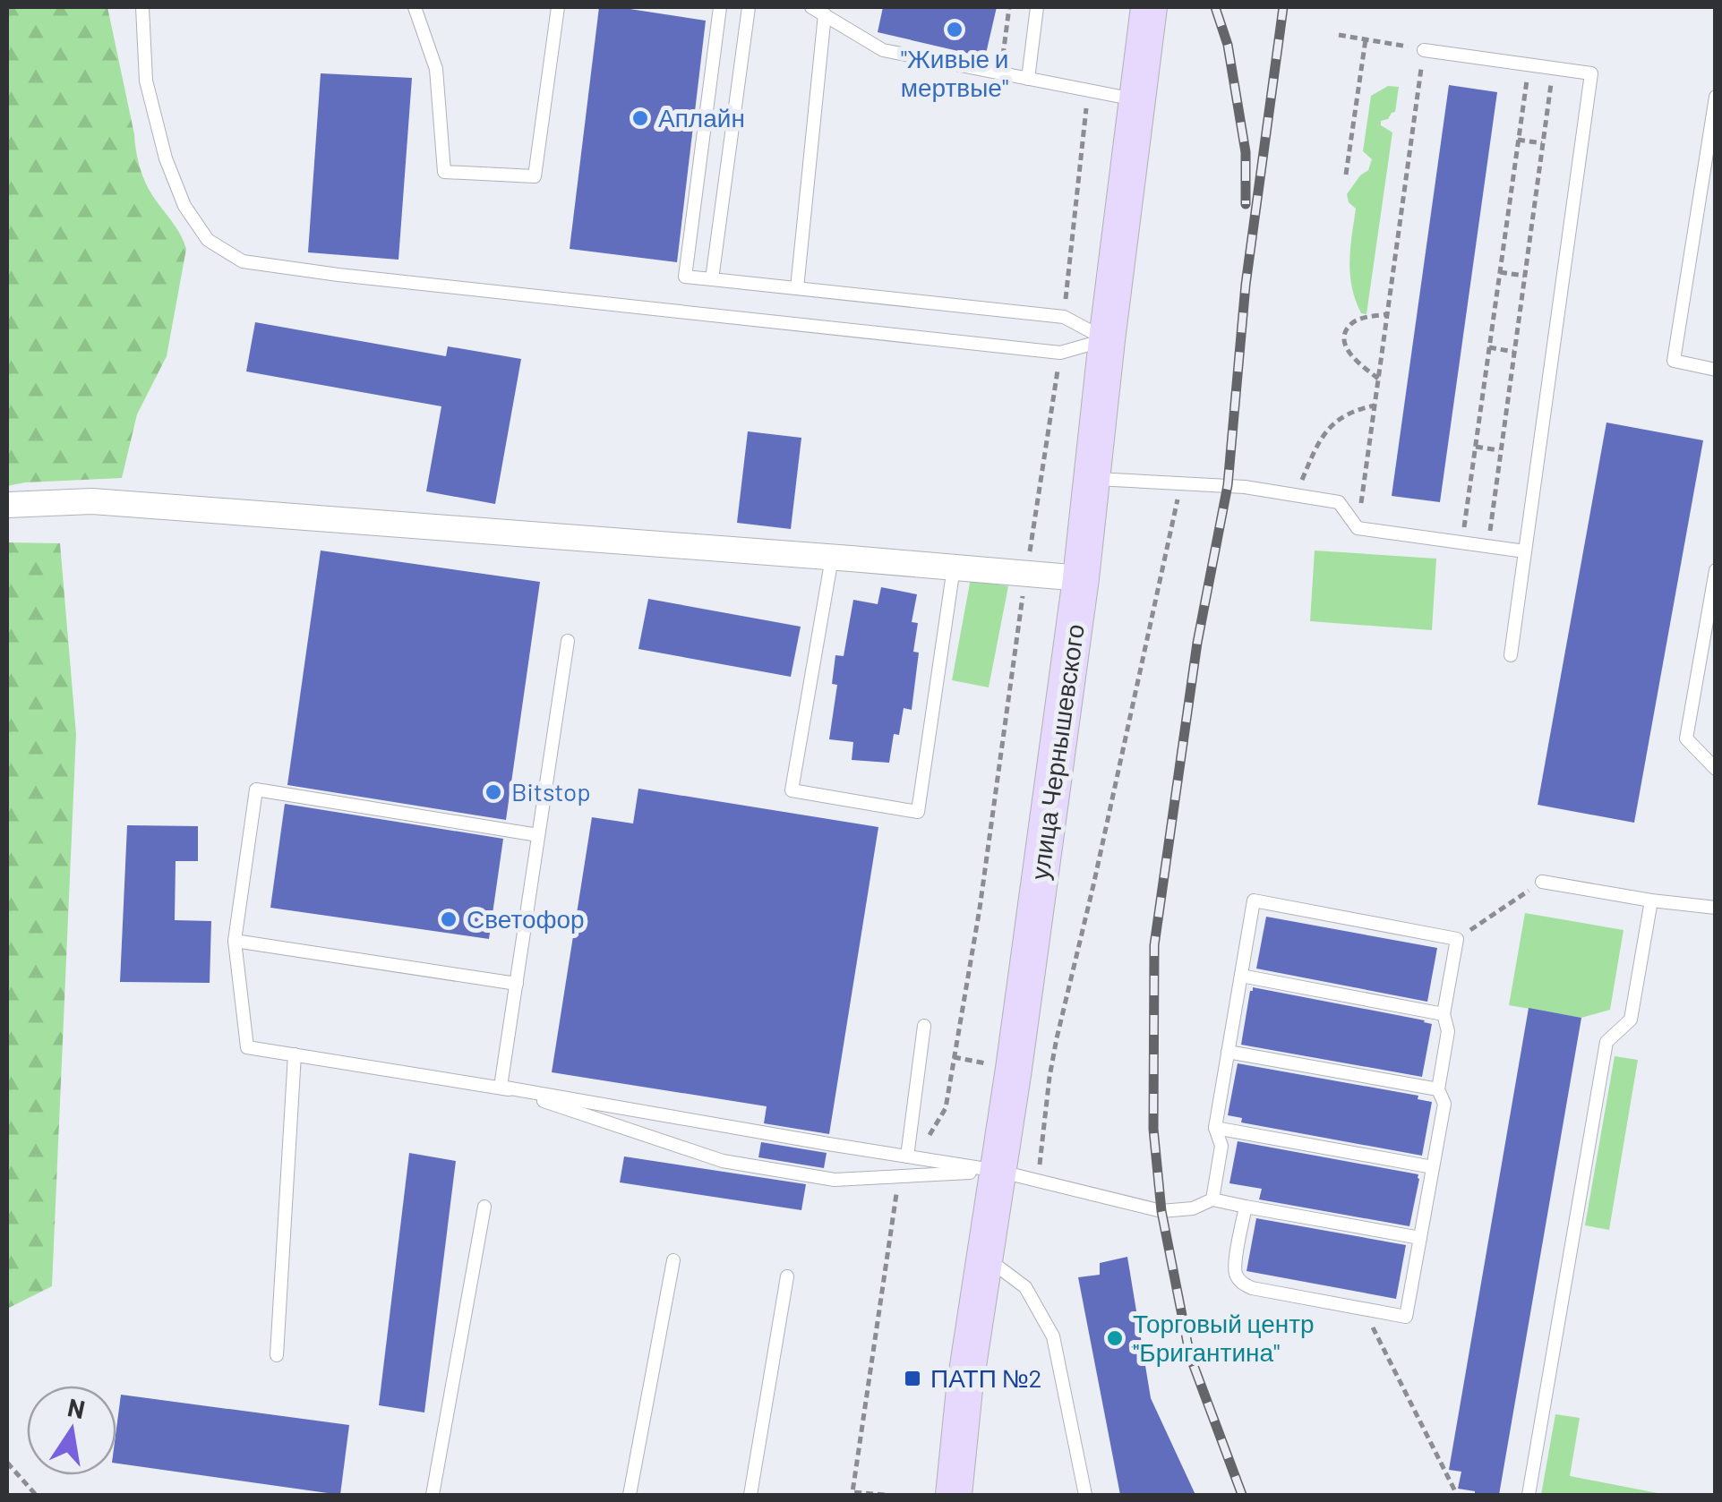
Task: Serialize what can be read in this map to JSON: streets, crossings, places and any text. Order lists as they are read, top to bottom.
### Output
{
  "streets": {
    "main road": ["улица Чернышевского"]
  },
  "places": {
    "other": [
      "\"Живые и мертвые\"",
      "Аплайн",
      "Bitstop",
      "Светофор",
      "Торговый центр \"Бригантина\""
    ],
    "transit": ["ПАТП №2"]
  },
  "north": "top"
}
